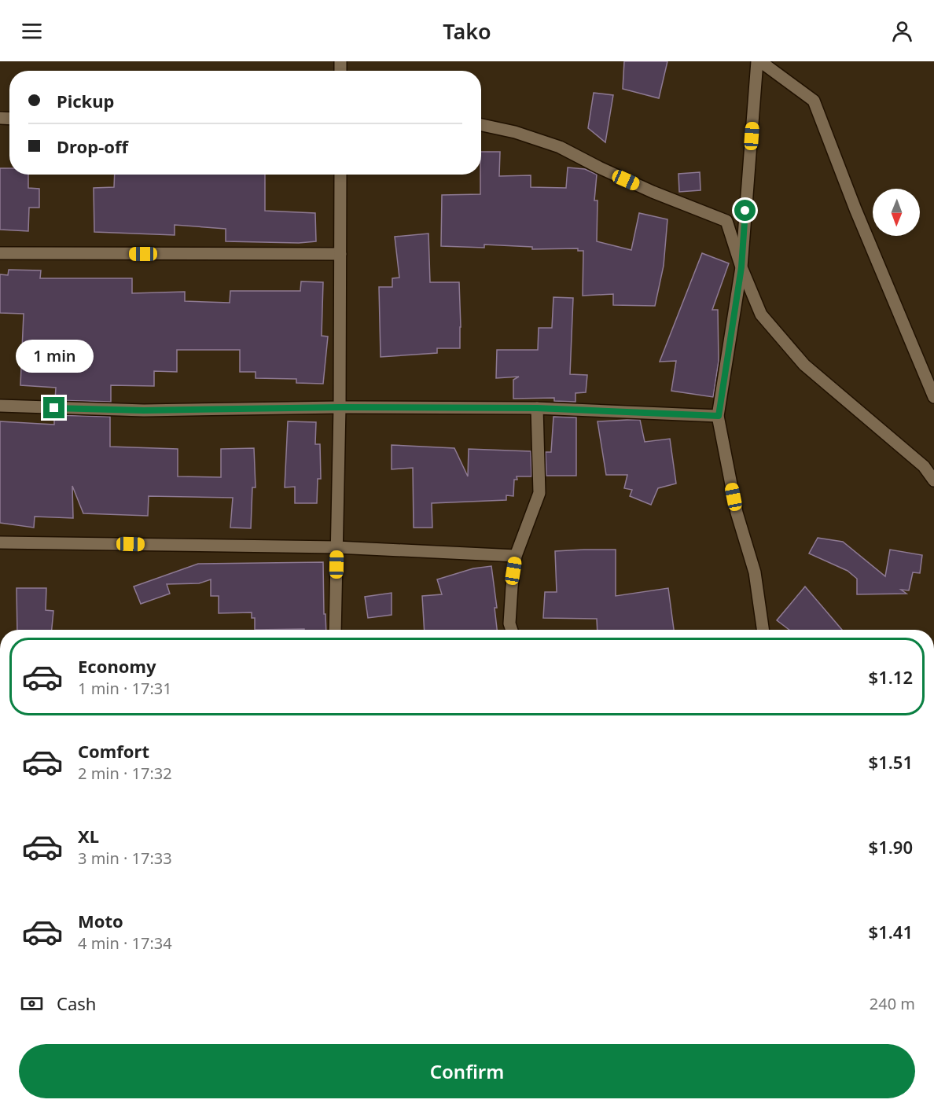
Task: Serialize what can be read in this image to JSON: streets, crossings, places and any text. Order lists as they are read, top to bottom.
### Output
{
  "north": "bottom",
  "page": {
    "header": "Tako",
    "banner": ["Pickup", "Drop-off"],
    "bubble": "1 min",
    "list": [
      {
        "name": "Economy",
        "note": "1 min · 17:31",
        "value": "$1.12"
      },
      {
        "name": "Comfort",
        "note": "2 min · 17:32",
        "value": "$1.51"
      },
      {
        "name": "XL",
        "note": "3 min · 17:33",
        "value": "$1.90"
      },
      {
        "name": "Moto",
        "note": "4 min · 17:34",
        "value": "$1.41"
      }
    ],
    "pay": ["Cash", "240 m"],
    "buttons": "Confirm"
  }
}
